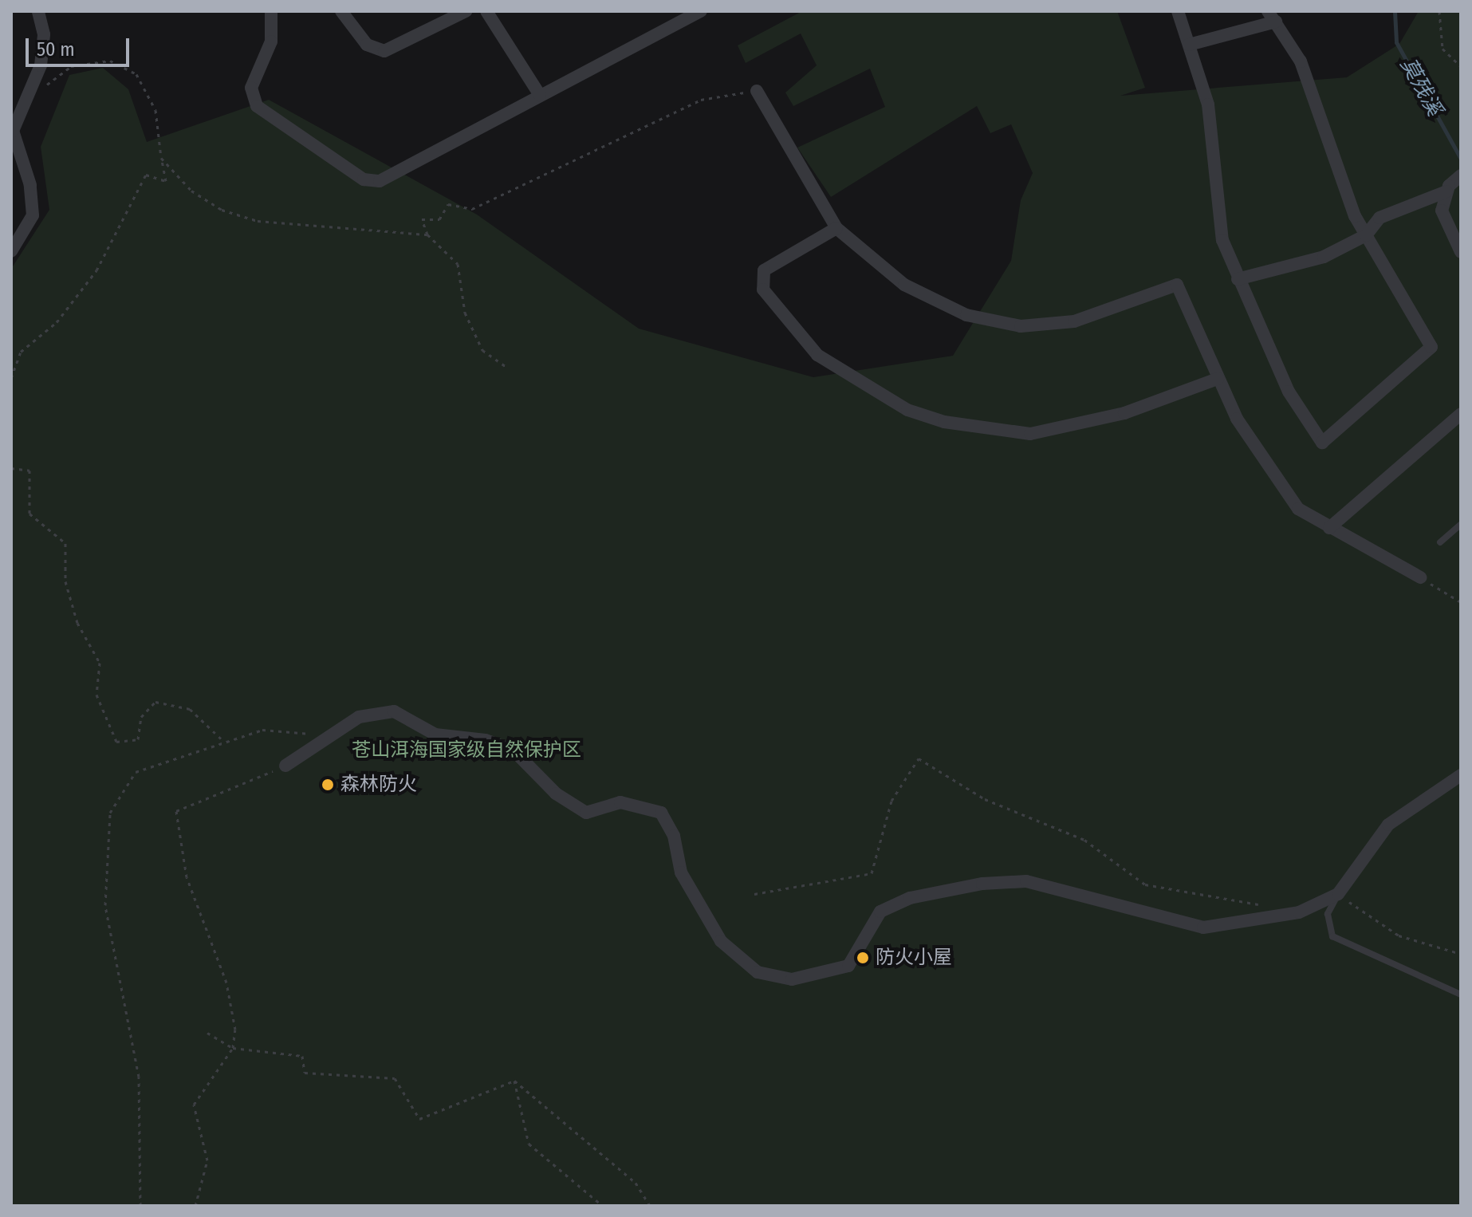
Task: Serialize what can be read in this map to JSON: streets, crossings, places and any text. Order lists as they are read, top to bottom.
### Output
{
  "water": ["莫残溪"],
  "parks": ["苍山洱海国家级自然保护区"],
  "places": ["森林防火", "防火小屋"],
  "scale_bar": "50 m"
}
